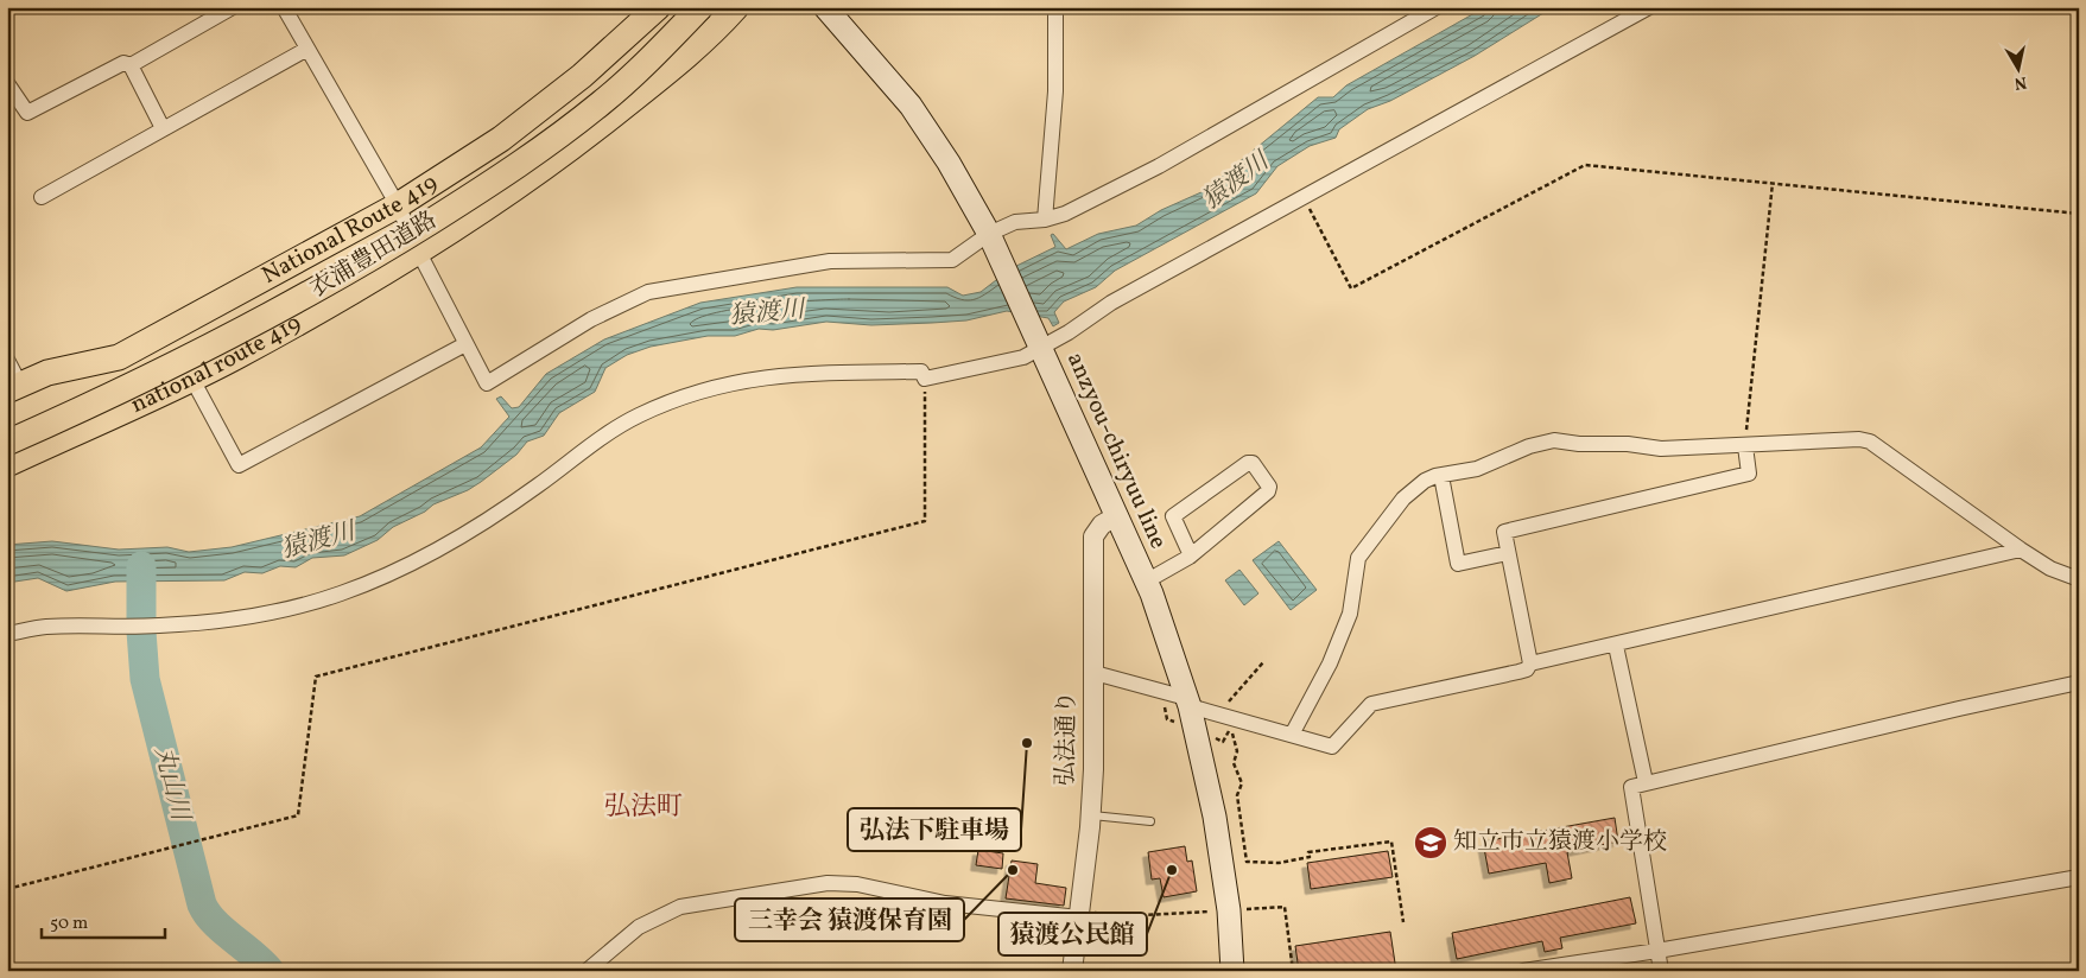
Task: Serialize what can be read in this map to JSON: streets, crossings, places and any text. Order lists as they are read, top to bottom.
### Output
{
  "streets": {
    "highway": ["National Route 419", "衣浦豊田道路", "national route 419"],
    "main road": ["anzyou-chiryuu line"],
    "street": ["弘法通り"]
  },
  "crossings": [
    ["National Route 419", "衣浦豊田道路"],
    ["anzyou-chiryuu line", "弘法通り"]
  ],
  "districts": ["弘法町"],
  "water": ["猿渡川", "丸山川"],
  "places": {
    "other": ["弘法下駐車場", "三幸会 猿渡保育園", "猿渡公民館"],
    "school or university": ["知立市立猿渡小学校"]
  },
  "scale_bar": "50 m",
  "north": "bottom"
}
